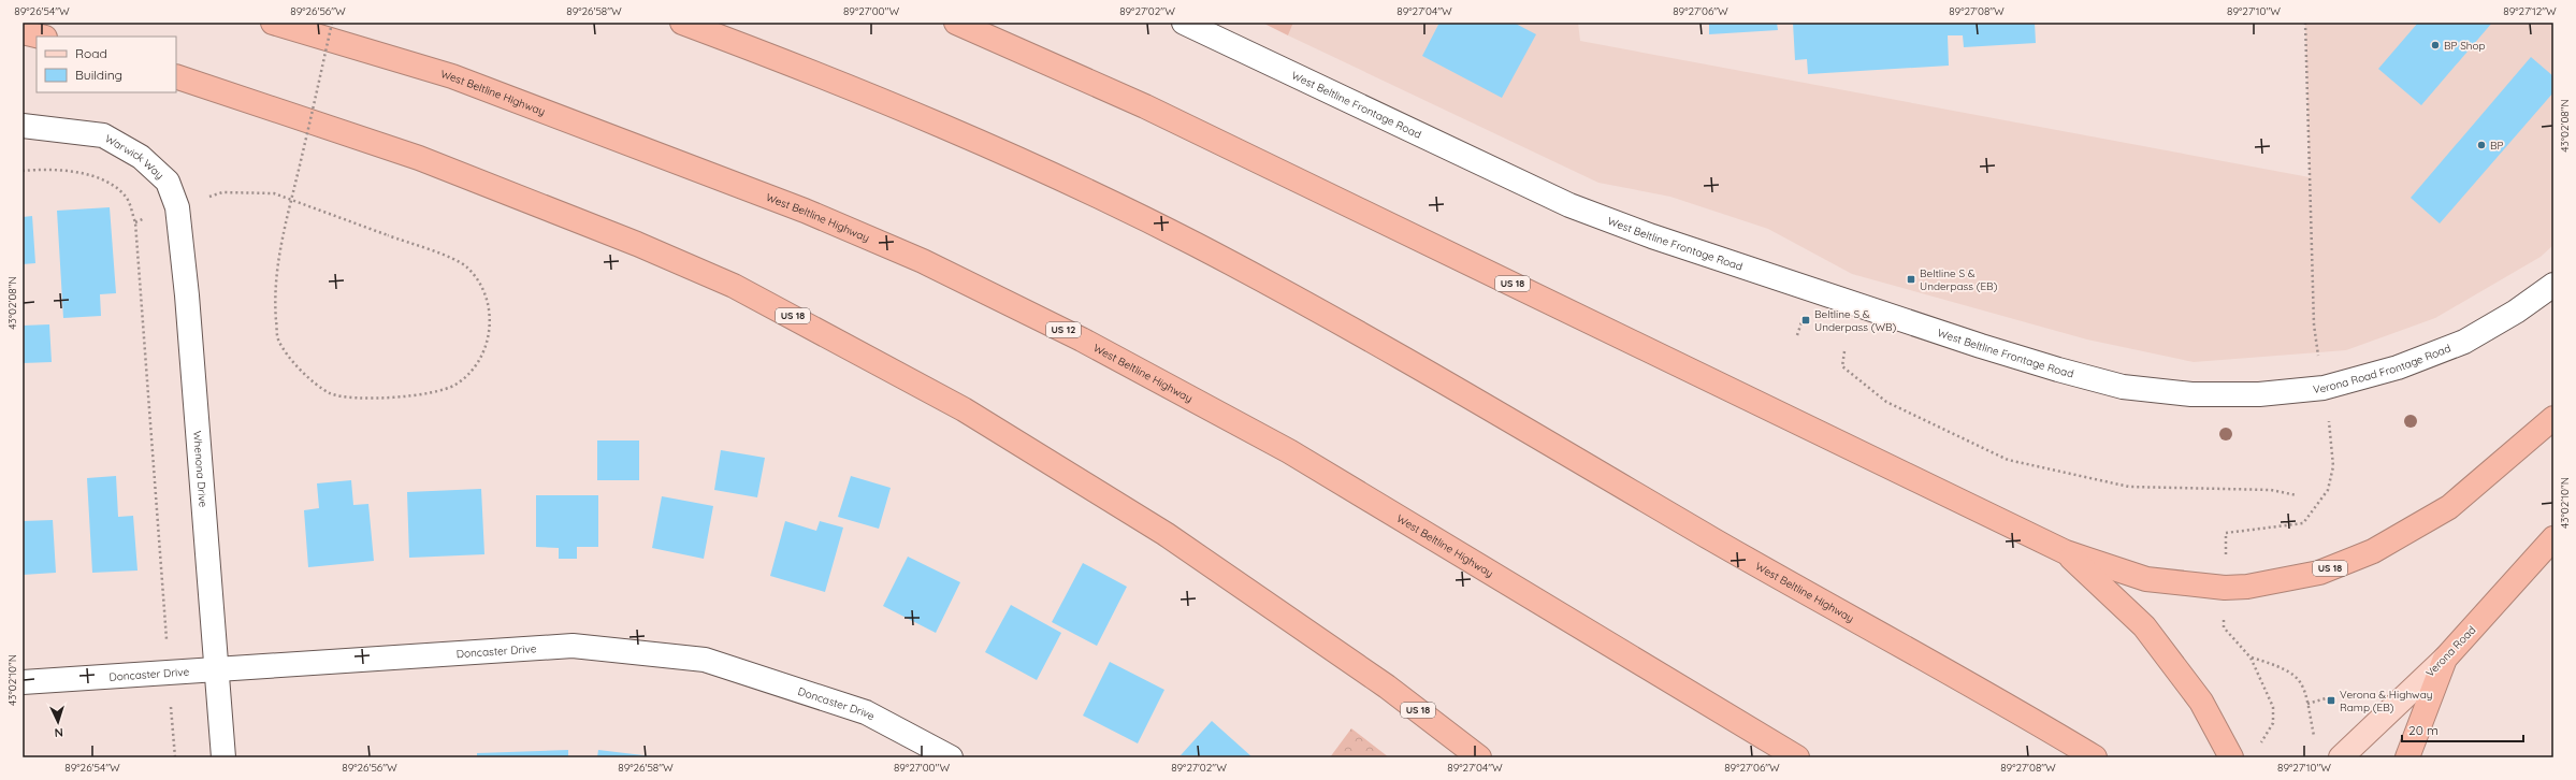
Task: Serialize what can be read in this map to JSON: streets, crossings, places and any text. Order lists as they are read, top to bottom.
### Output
{
  "streets": {
    "highway": [
      "West Beltline Highway",
      "US 18",
      "US 12",
      "Verona Road"
    ],
    "street": [
      "West Beltline Frontage Road",
      "Warwick Way",
      "Verona Road Frontage Road",
      "Whenona Drive",
      "Doncaster Drive"
    ]
  },
  "crossings": [
    ["West Beltline Frontage Road", "Verona Road Frontage Road"],
    ["Warwick Way", "Whenona Drive"],
    ["Whenona Drive", "Doncaster Drive"]
  ],
  "places": {
    "other": ["BP Shop", "BP"],
    "transit": ["Beltline S & Underpass (EB)", "Beltline S & Underpass (WB)", "Verona & Highway Ramp (EB)"]
  },
  "legend": ["Road", "Building"],
  "scale_bar": "20 m",
  "north": "bottom",
  "coordinates": [
    "89°26'54\"W",
    "89°26'56\"W",
    "89°26'58\"W",
    "89°27'00\"W",
    "89°27'02\"W",
    "89°27'04\"W",
    "89°27'06\"W",
    "89°27'08\"W",
    "89°27'10\"W",
    "89°27'12\"W",
    "43°02'08\"N",
    "43°02'10\"N"
  ]
}
